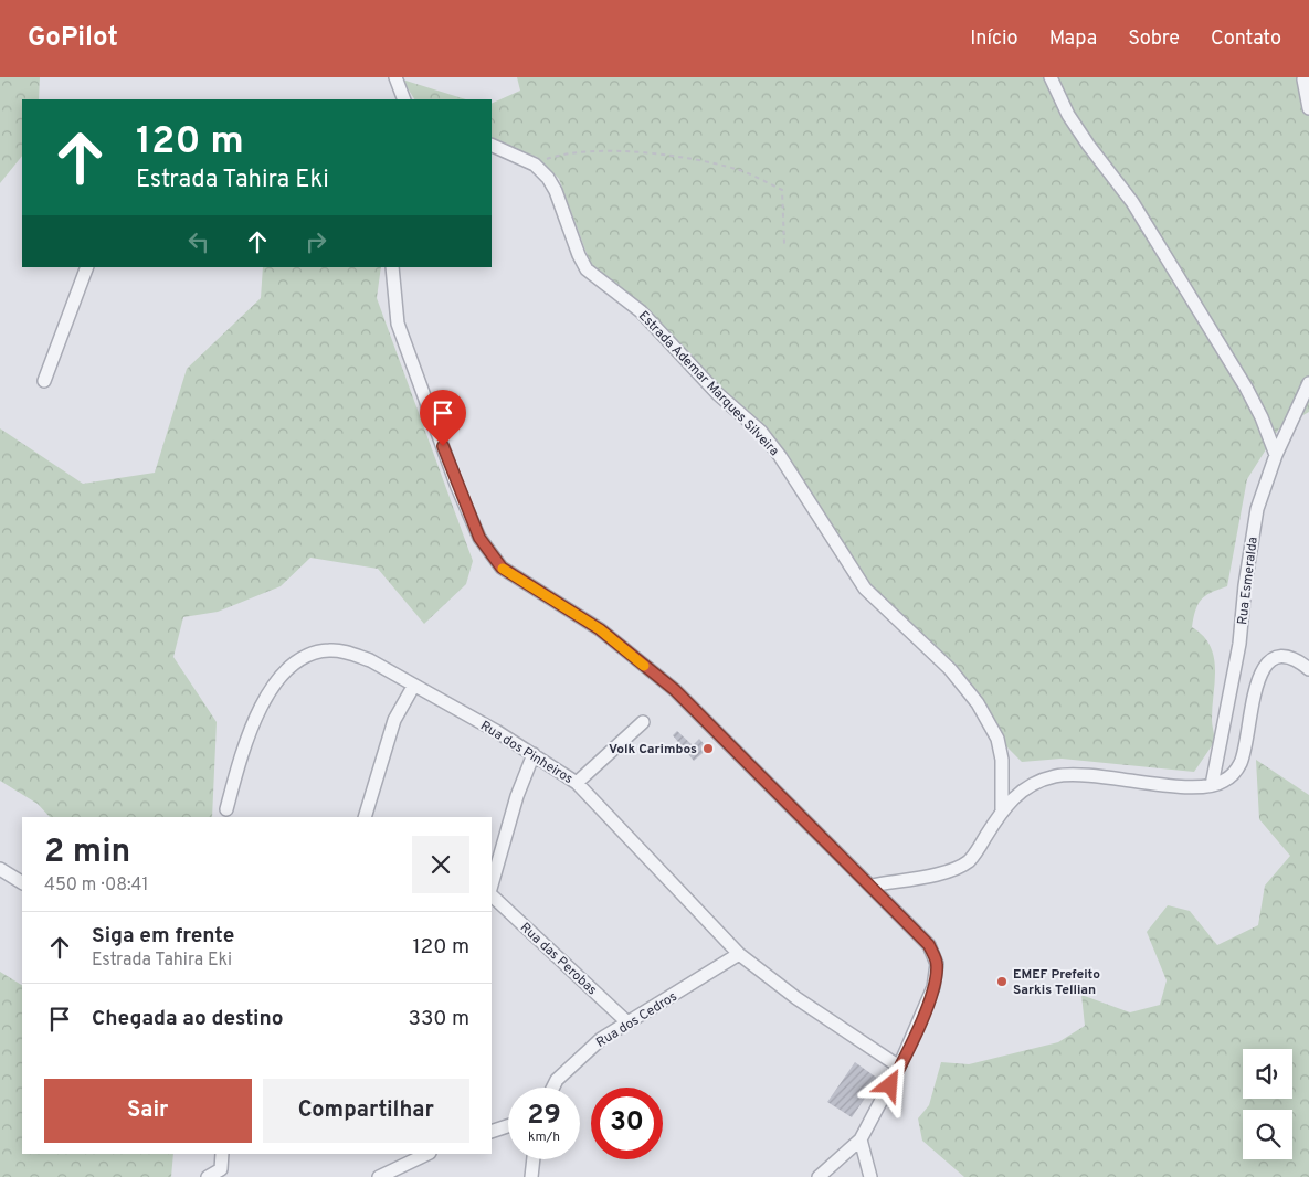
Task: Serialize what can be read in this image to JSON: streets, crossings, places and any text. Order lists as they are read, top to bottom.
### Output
{
  "streets": {
    "street": [
      "Estrada Ademar Marques Silveira",
      "Rua Esmeralda",
      "Rua dos Pinheiros",
      "Rua das Perobas",
      "Rua dos Cedros"
    ]
  },
  "crossings": [
    ["Rua dos Pinheiros", "Rua dos Cedros"],
    ["Rua das Perobas", "Rua dos Cedros"]
  ],
  "places": ["Volk Carimbos", "EMEF Prefeito Sarkis Tellian"],
  "page": {
    "header": "GoPilot",
    "nav": [
      "Início",
      "Mapa",
      "Sobre",
      "Contato"
    ],
    "turn": ["120 m", "Estrada Tahira Eki"],
    "heading": ["2 min", "450 m · 08:41"],
    "list": [
      {
        "name": "Siga em frente",
        "note": "Estrada Tahira Eki",
        "value": "120 m"
      },
      {
        "name": "Chegada ao destino",
        "value": "330 m"
      }
    ],
    "buttons": ["Sair", "Compartilhar"],
    "speed": "29 km/h",
    "limit": "30"
  }
}
